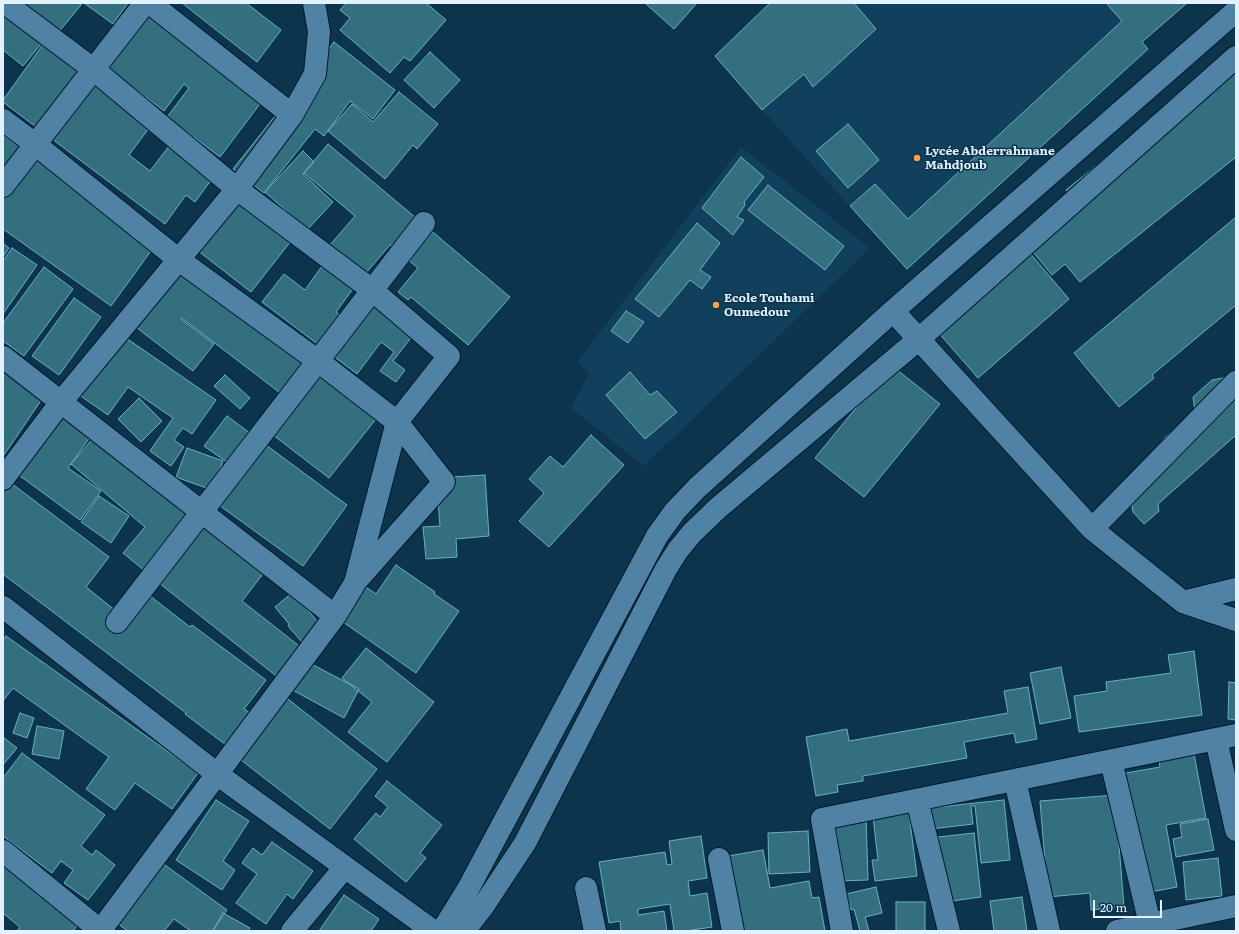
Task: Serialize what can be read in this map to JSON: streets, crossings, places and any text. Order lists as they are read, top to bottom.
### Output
{
  "places": ["Lycée Abderrahmane Mahdjoub", "Ecole Touhami Oumedour"],
  "scale_bar": "20 m"
}
